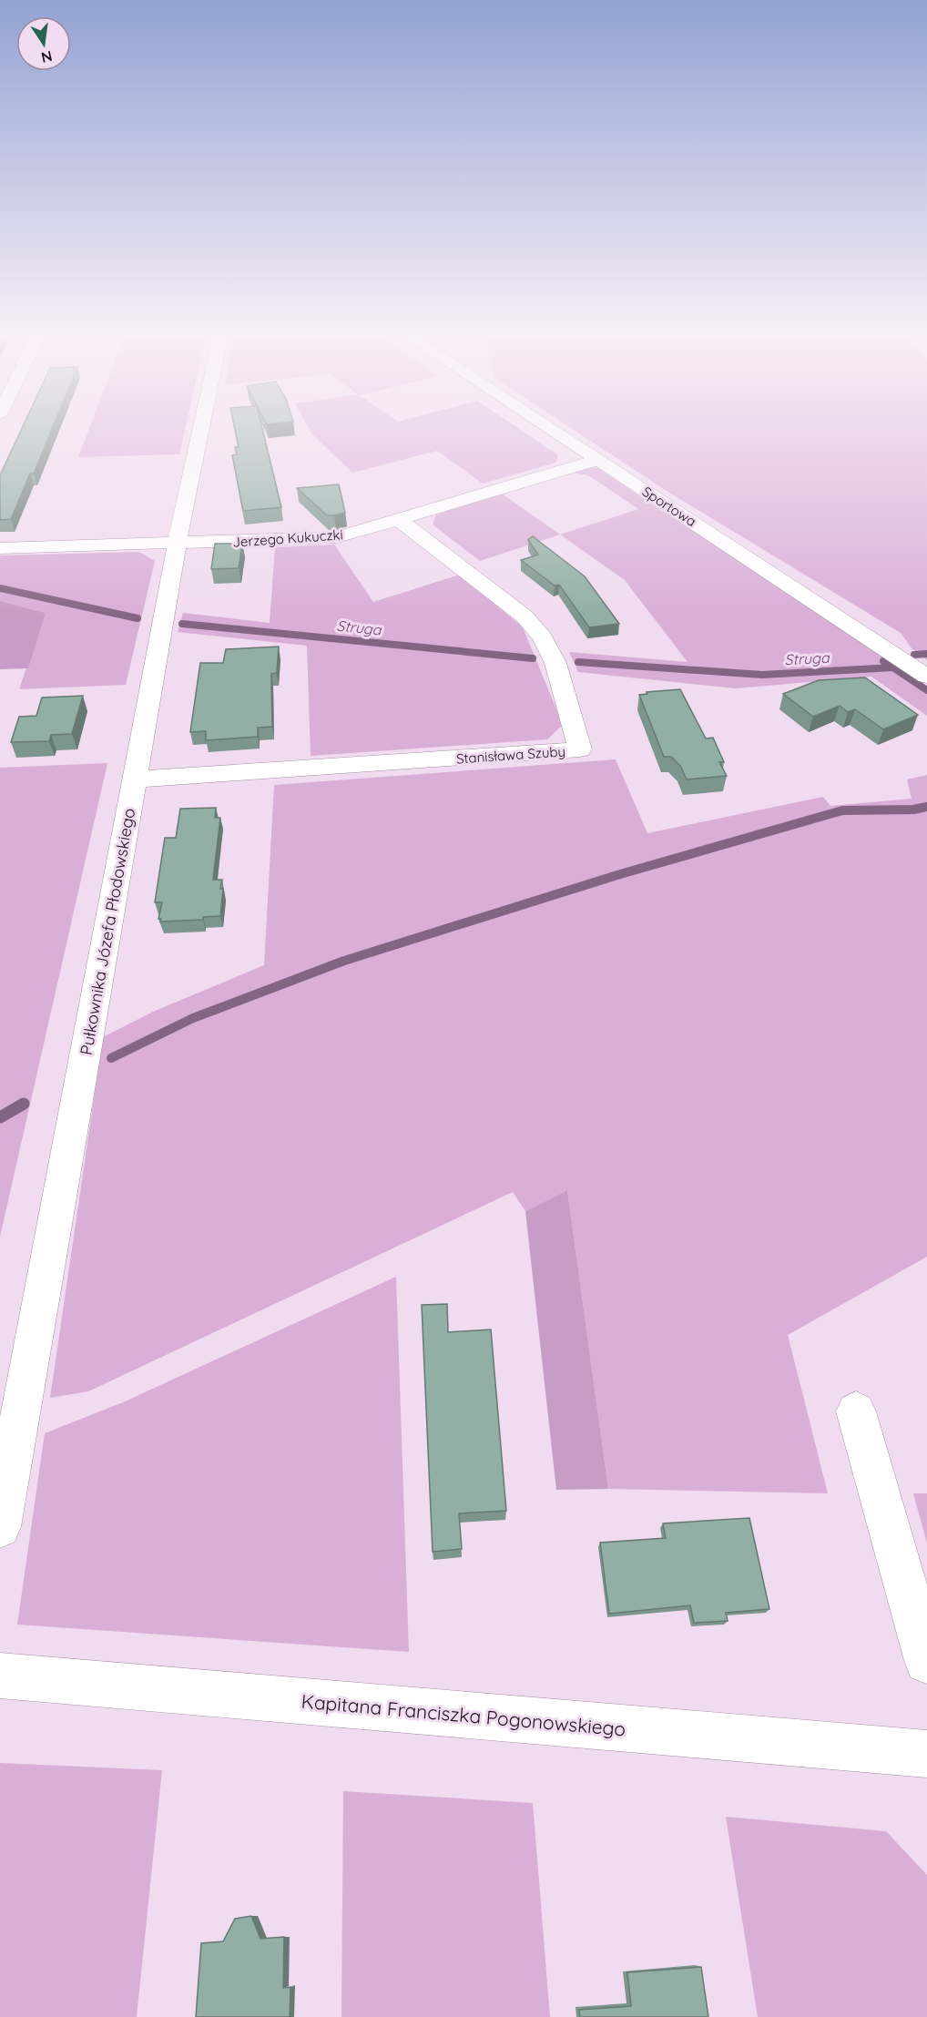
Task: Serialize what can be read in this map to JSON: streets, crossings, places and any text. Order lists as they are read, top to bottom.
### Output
{
  "streets": {
    "street": [
      "Sportowa",
      "Jerzego Kukuczki",
      "Stanisława Szuby",
      "Pułkownika Józefa Płodowskiego",
      "Kapitana Franciszka Pogonowskiego"
    ]
  },
  "crossings": [
    ["Sportowa", "Jerzego Kukuczki"],
    ["Jerzego Kukuczki", "Stanisława Szuby"],
    ["Jerzego Kukuczki", "Pułkownika Józefa Płodowskiego"],
    ["Stanisława Szuby", "Pułkownika Józefa Płodowskiego"]
  ],
  "water": ["Struga"],
  "north": "bottom"
}
